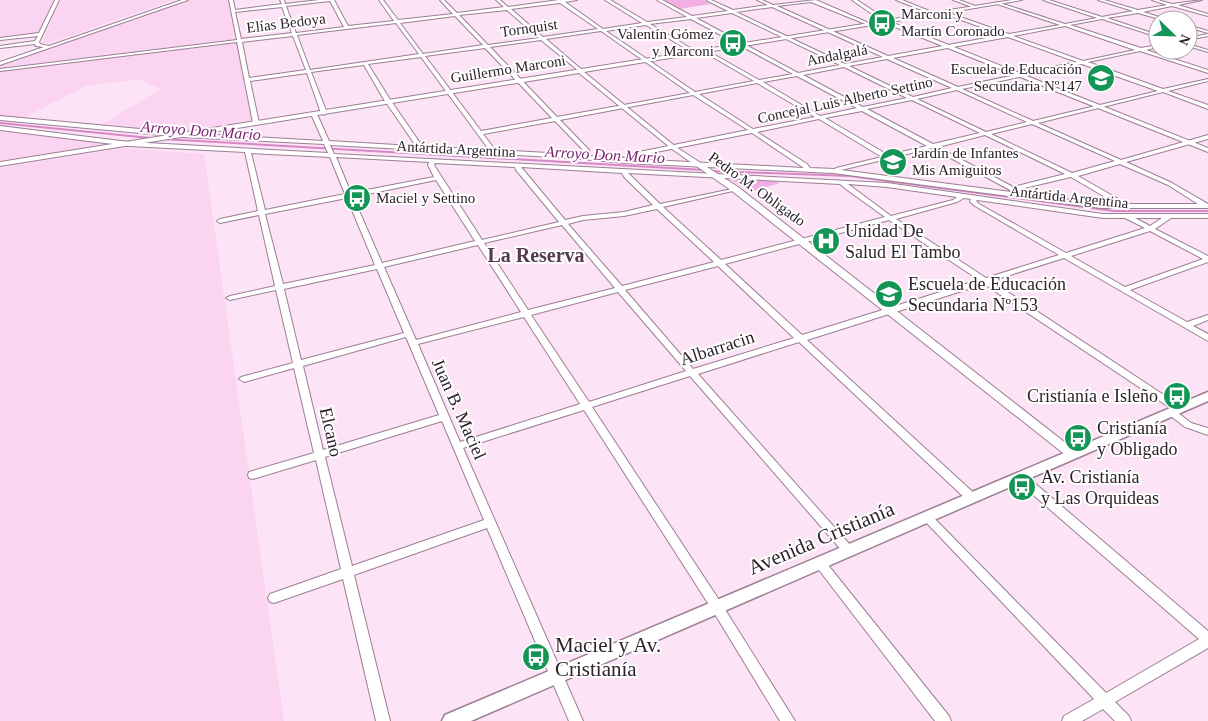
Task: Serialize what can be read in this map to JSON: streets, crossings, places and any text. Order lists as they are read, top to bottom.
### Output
{
  "streets": {
    "main road": ["Avenida Cristianía"],
    "street": [
      "Elías Bedoya",
      "Tornquist",
      "Andalgalá",
      "Guillermo Marconi",
      "Concejal Luis Alberto Settino",
      "Antártida Argentina",
      "Pedro M. Obligado",
      "Albarracin",
      "Juan B. Maciel",
      "Elcano"
    ]
  },
  "crossings": [
    ["Elías Bedoya", "Pedro M. Obligado"],
    ["Tornquist", "Pedro M. Obligado"],
    ["Andalgalá", "Pedro M. Obligado"],
    ["Guillermo Marconi", "Antártida Argentina"],
    ["Guillermo Marconi", "Pedro M. Obligado"],
    ["Concejal Luis Alberto Settino", "Antártida Argentina"],
    ["Concejal Luis Alberto Settino", "Pedro M. Obligado"],
    ["Antártida Argentina", "Pedro M. Obligado"],
    ["Antártida Argentina", "Albarracin"],
    ["Antártida Argentina", "Juan B. Maciel"],
    ["Antártida Argentina", "Elcano"],
    ["Pedro M. Obligado", "Albarracin"],
    ["Pedro M. Obligado", "Avenida Cristianía"],
    ["Albarracin", "Juan B. Maciel"],
    ["Juan B. Maciel", "Avenida Cristianía"]
  ],
  "districts": ["La Reserva"],
  "water": ["Arroyo Don Mario"],
  "places": {
    "bus stop": [
      "Marconi y Martín Coronado",
      "Valentín Gómez y Marconi",
      "Maciel y Settino",
      "Cristianía e Isleño",
      "Cristianía y Obligado",
      "Av. Cristianía y Las Orquideas",
      "Maciel y Av. Cristianía"
    ],
    "school or university": ["Escuela de Educación Secundaria Nº147", "Jardín de Infantes Mis Amiguitos", "Escuela de Educación Secundaria Nº153"],
    "hospital": ["Unidad De Salud El Tambo"]
  },
  "north": "bottom right"
}
